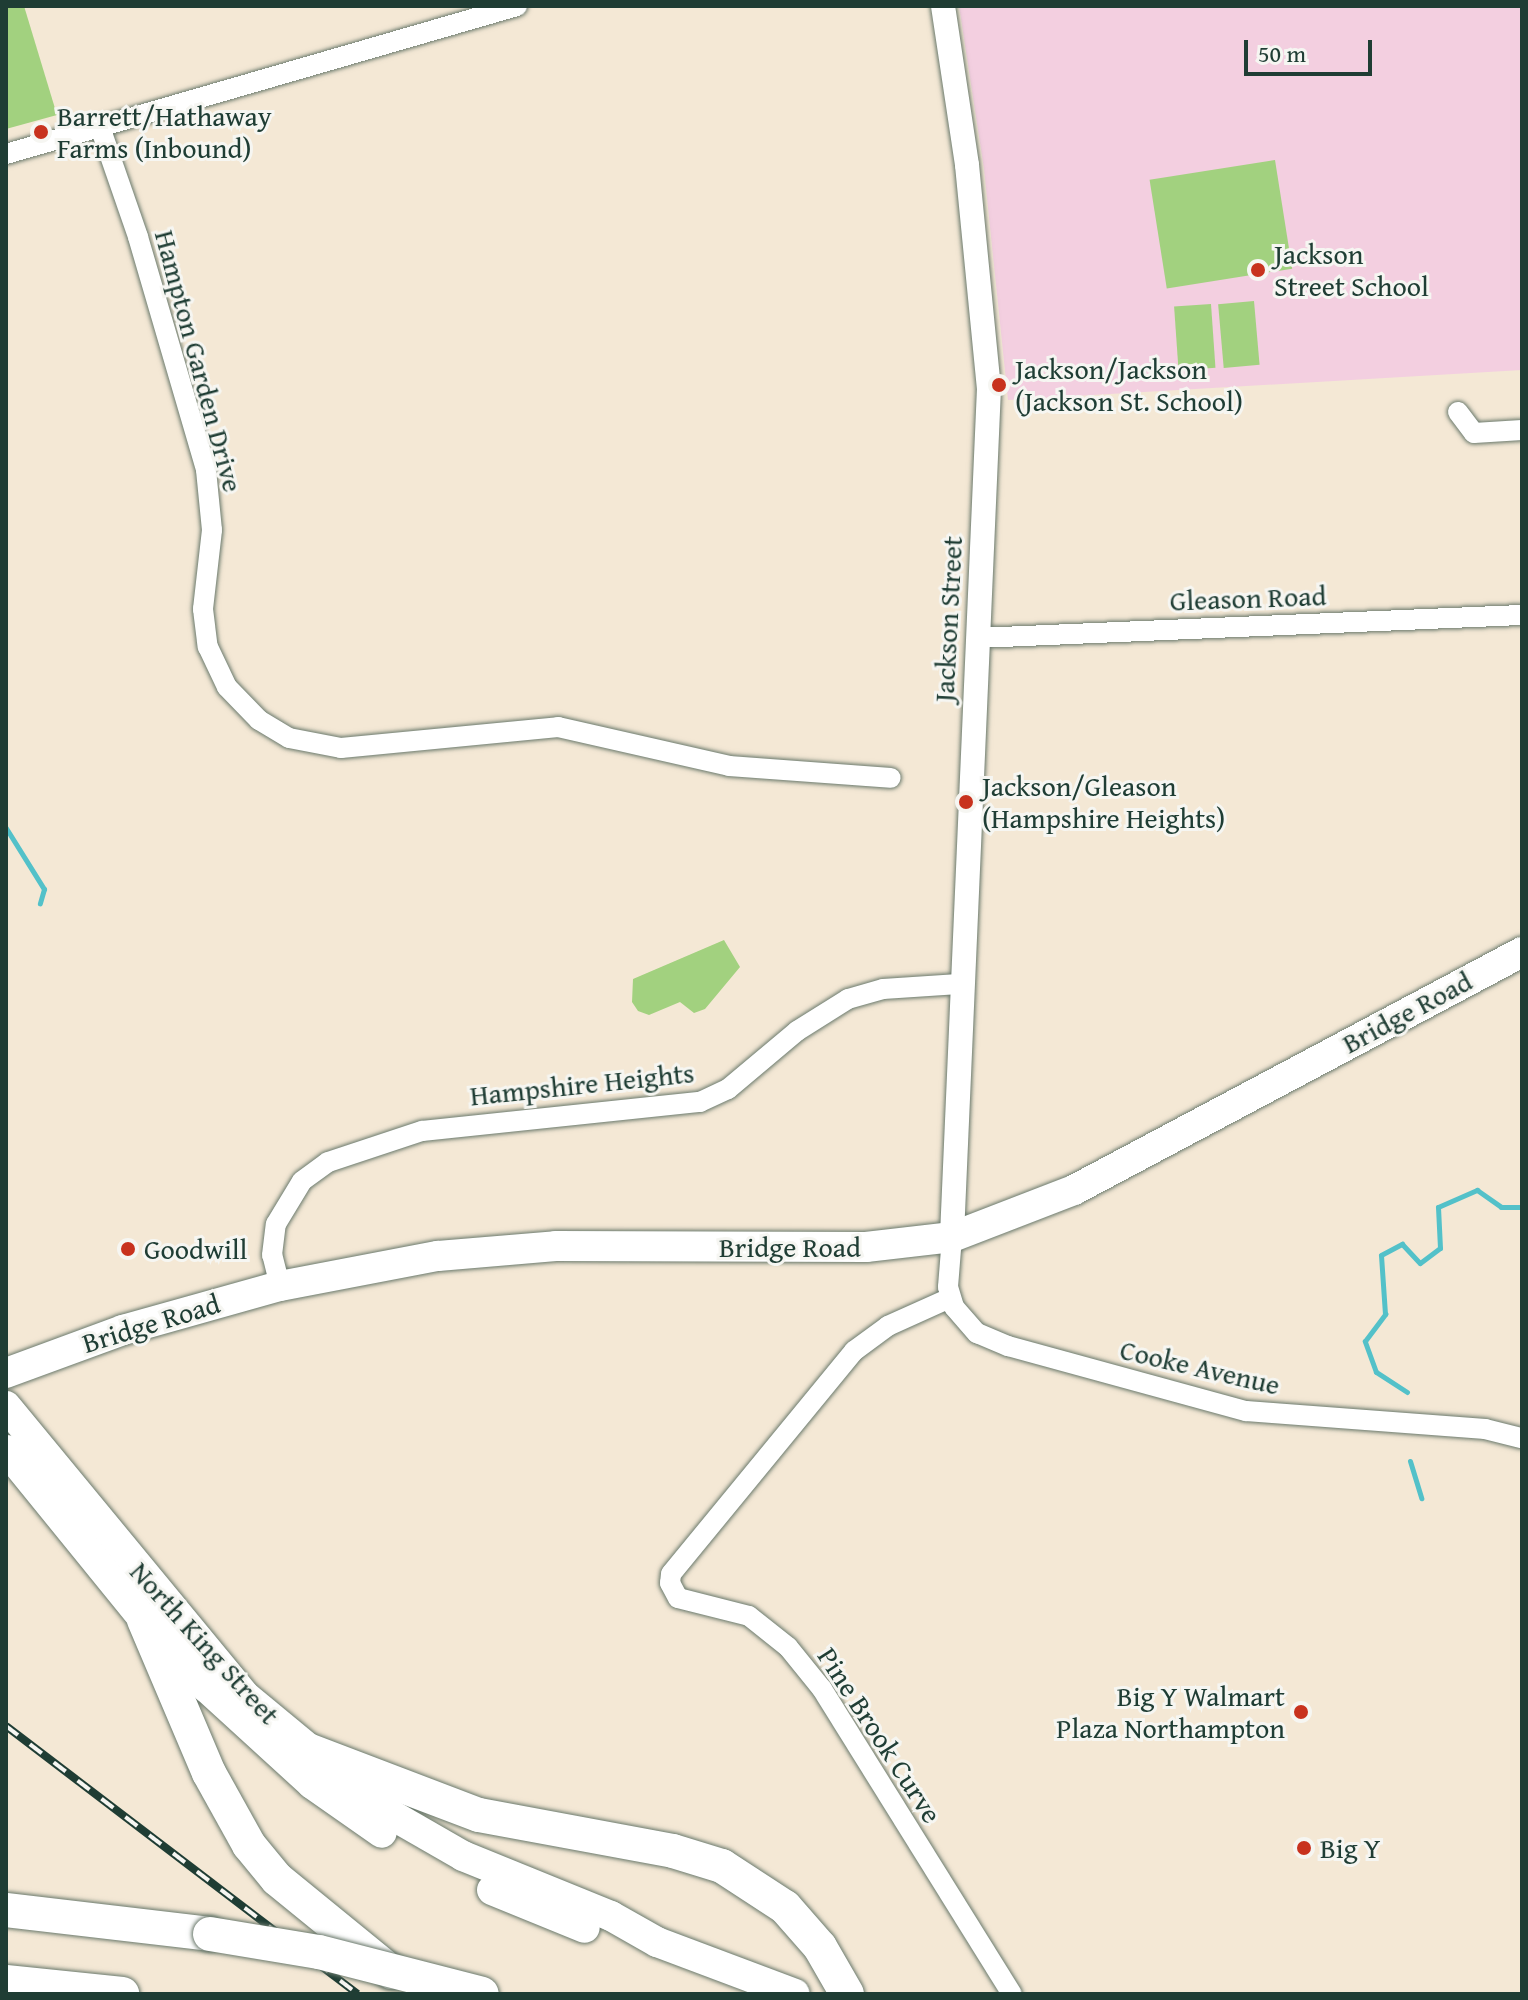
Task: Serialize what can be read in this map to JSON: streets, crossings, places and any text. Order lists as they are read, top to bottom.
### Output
{
  "streets": {
    "main road": ["Bridge Road", "North King Street"],
    "street": [
      "Hampton Garden Drive",
      "Gleason Road",
      "Jackson Street",
      "Hampshire Heights",
      "Cooke Avenue",
      "Pine Brook Curve"
    ]
  },
  "crossings": [
    ["Gleason Road", "Jackson Street"],
    ["Jackson Street", "Bridge Road"],
    ["Jackson Street", "Hampshire Heights"],
    ["Bridge Road", "Hampshire Heights"],
    ["Cooke Avenue", "Pine Brook Curve"]
  ],
  "places": [
    "Barrett/Hathaway Farms (Inbound)",
    "Jackson Street School",
    "Jackson/Jackson (Jackson St. School)",
    "Jackson/Gleason (Hampshire Heights)",
    "Goodwill",
    "Big Y Walmart Plaza Northampton",
    "Big Y"
  ],
  "scale_bar": "50 m"
}
